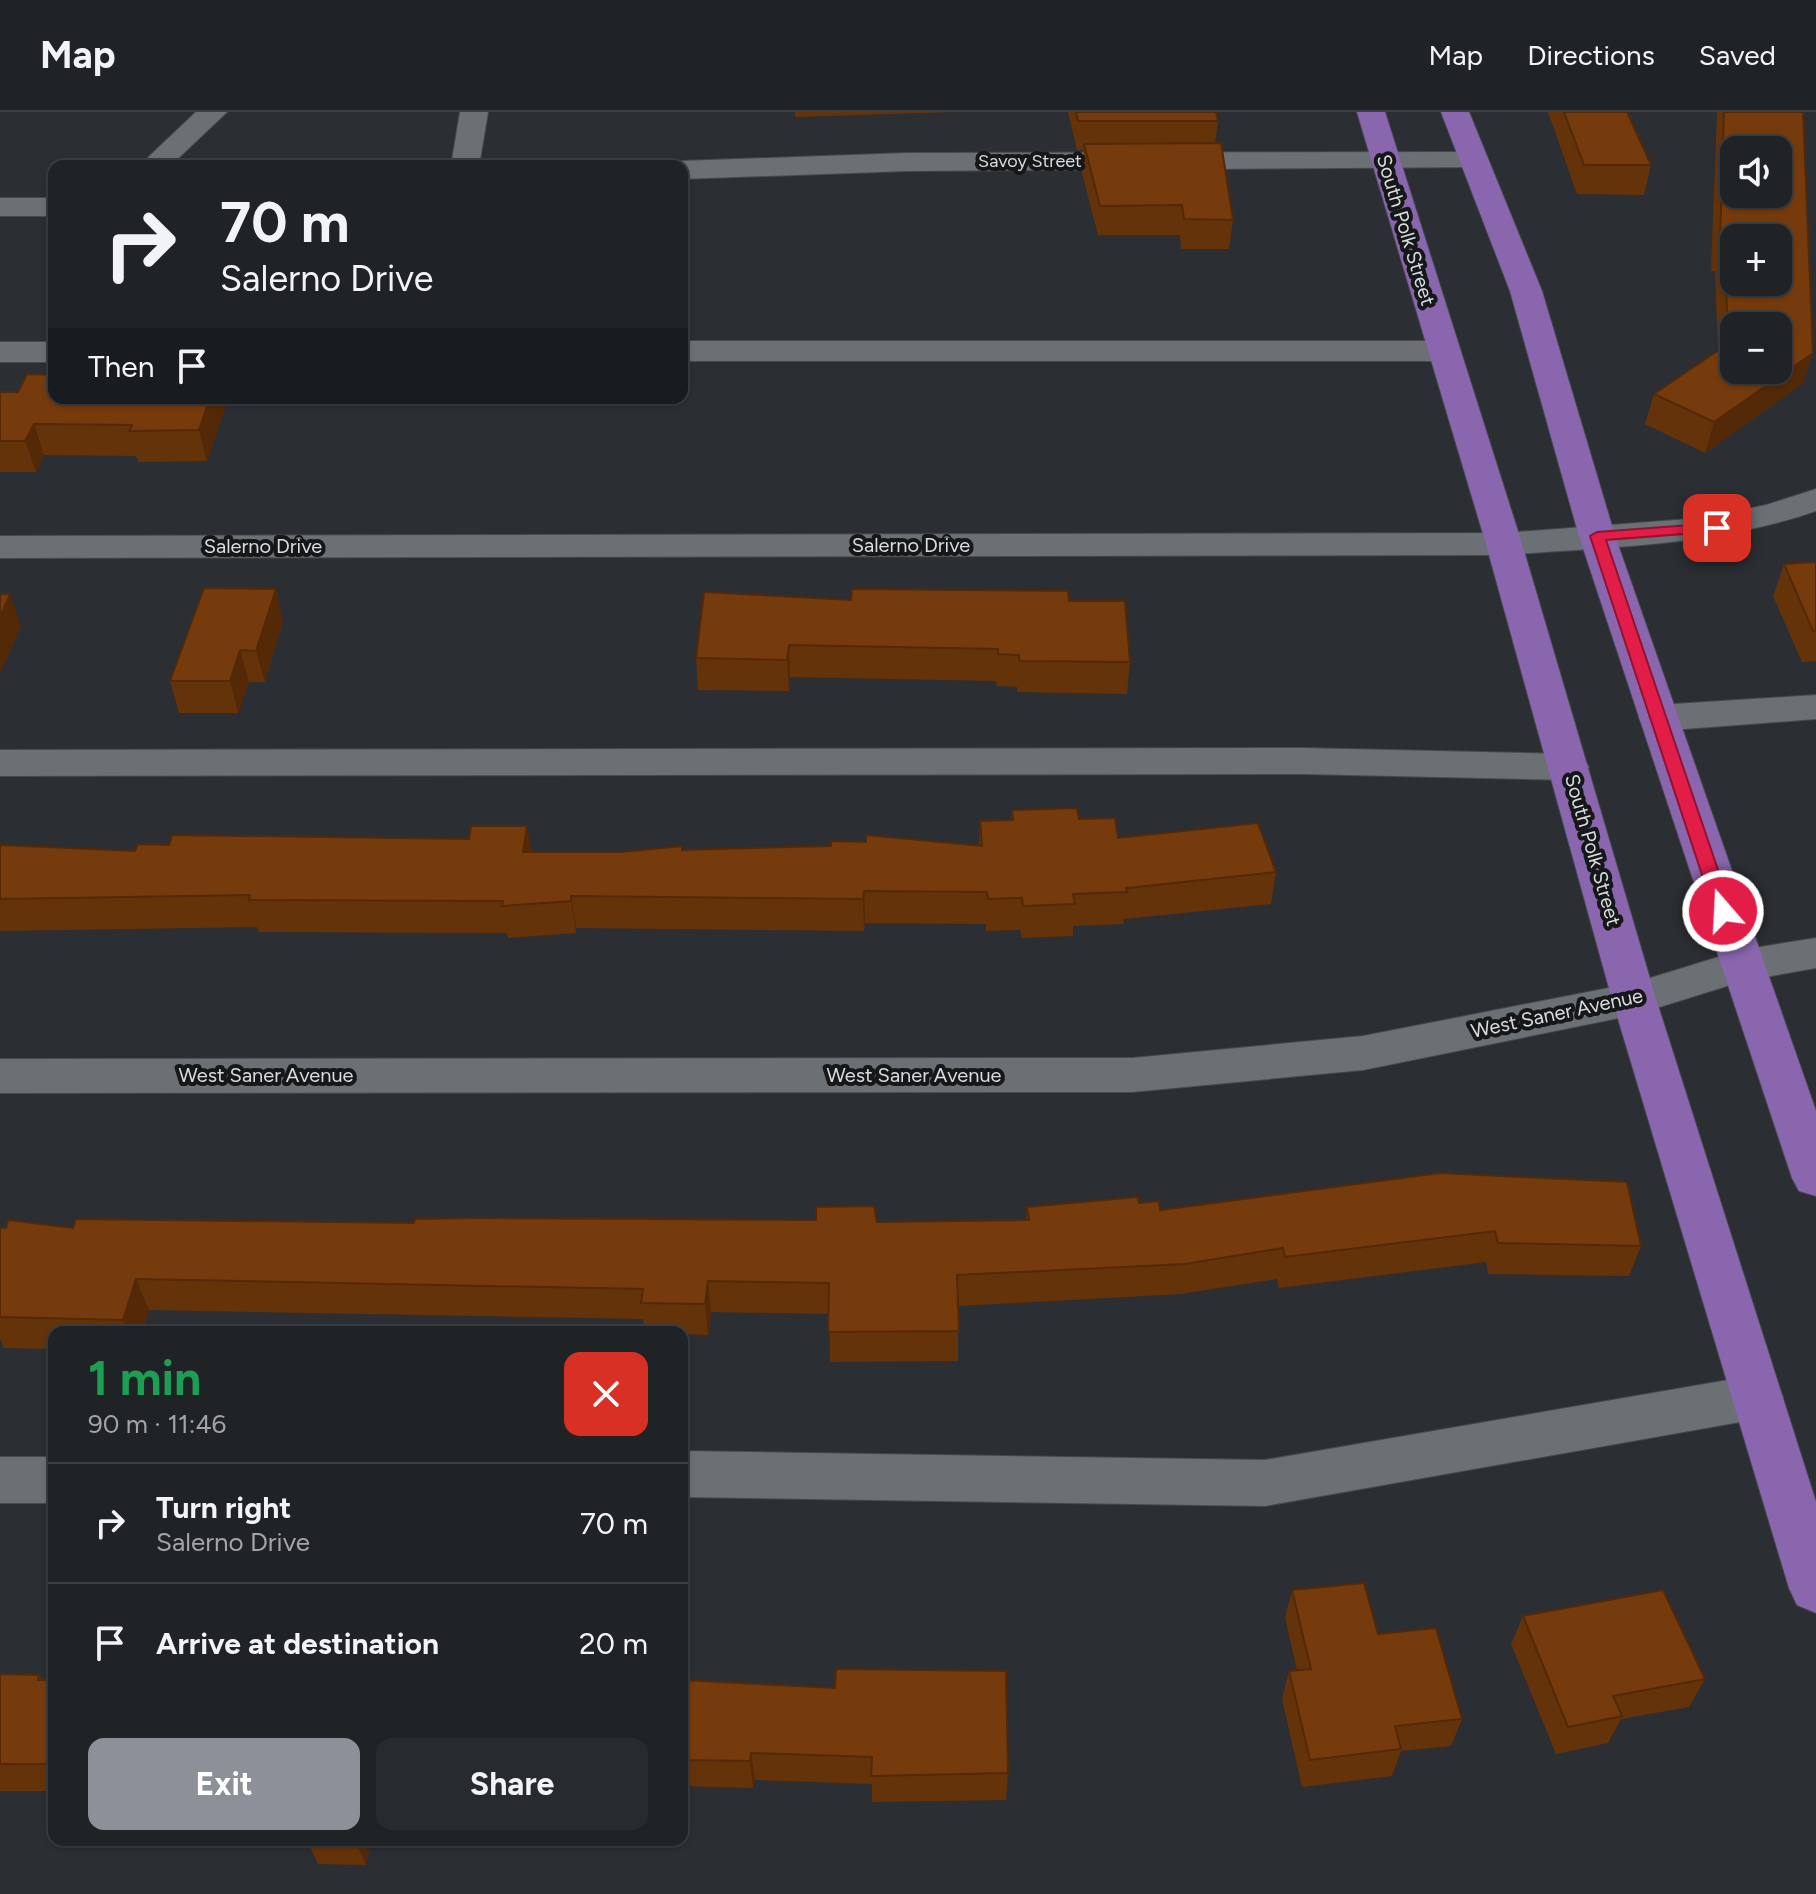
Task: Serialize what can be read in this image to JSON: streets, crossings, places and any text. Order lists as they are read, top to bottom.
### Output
{
  "streets": {
    "main road": ["South Polk Street"],
    "street": ["Savoy Street", "Salerno Drive", "West Saner Avenue"]
  },
  "crossings": [
    ["Savoy Street", "South Polk Street"],
    ["South Polk Street", "Salerno Drive"],
    ["South Polk Street", "West Saner Avenue"]
  ],
  "page": {
    "header": "Map",
    "nav": ["Map", "Directions", "Saved"],
    "map_buttons": ["+", "−"],
    "turn": ["70 m", "Salerno Drive"],
    "then": "Then",
    "heading": ["1 min", "90 m · 11:46"],
    "list": [
      {
        "name": "Turn right",
        "note": "Salerno Drive",
        "value": "70 m"
      },
      {
        "name": "Arrive at destination",
        "value": "20 m"
      }
    ],
    "buttons": ["Exit", "Share"]
  }
}
